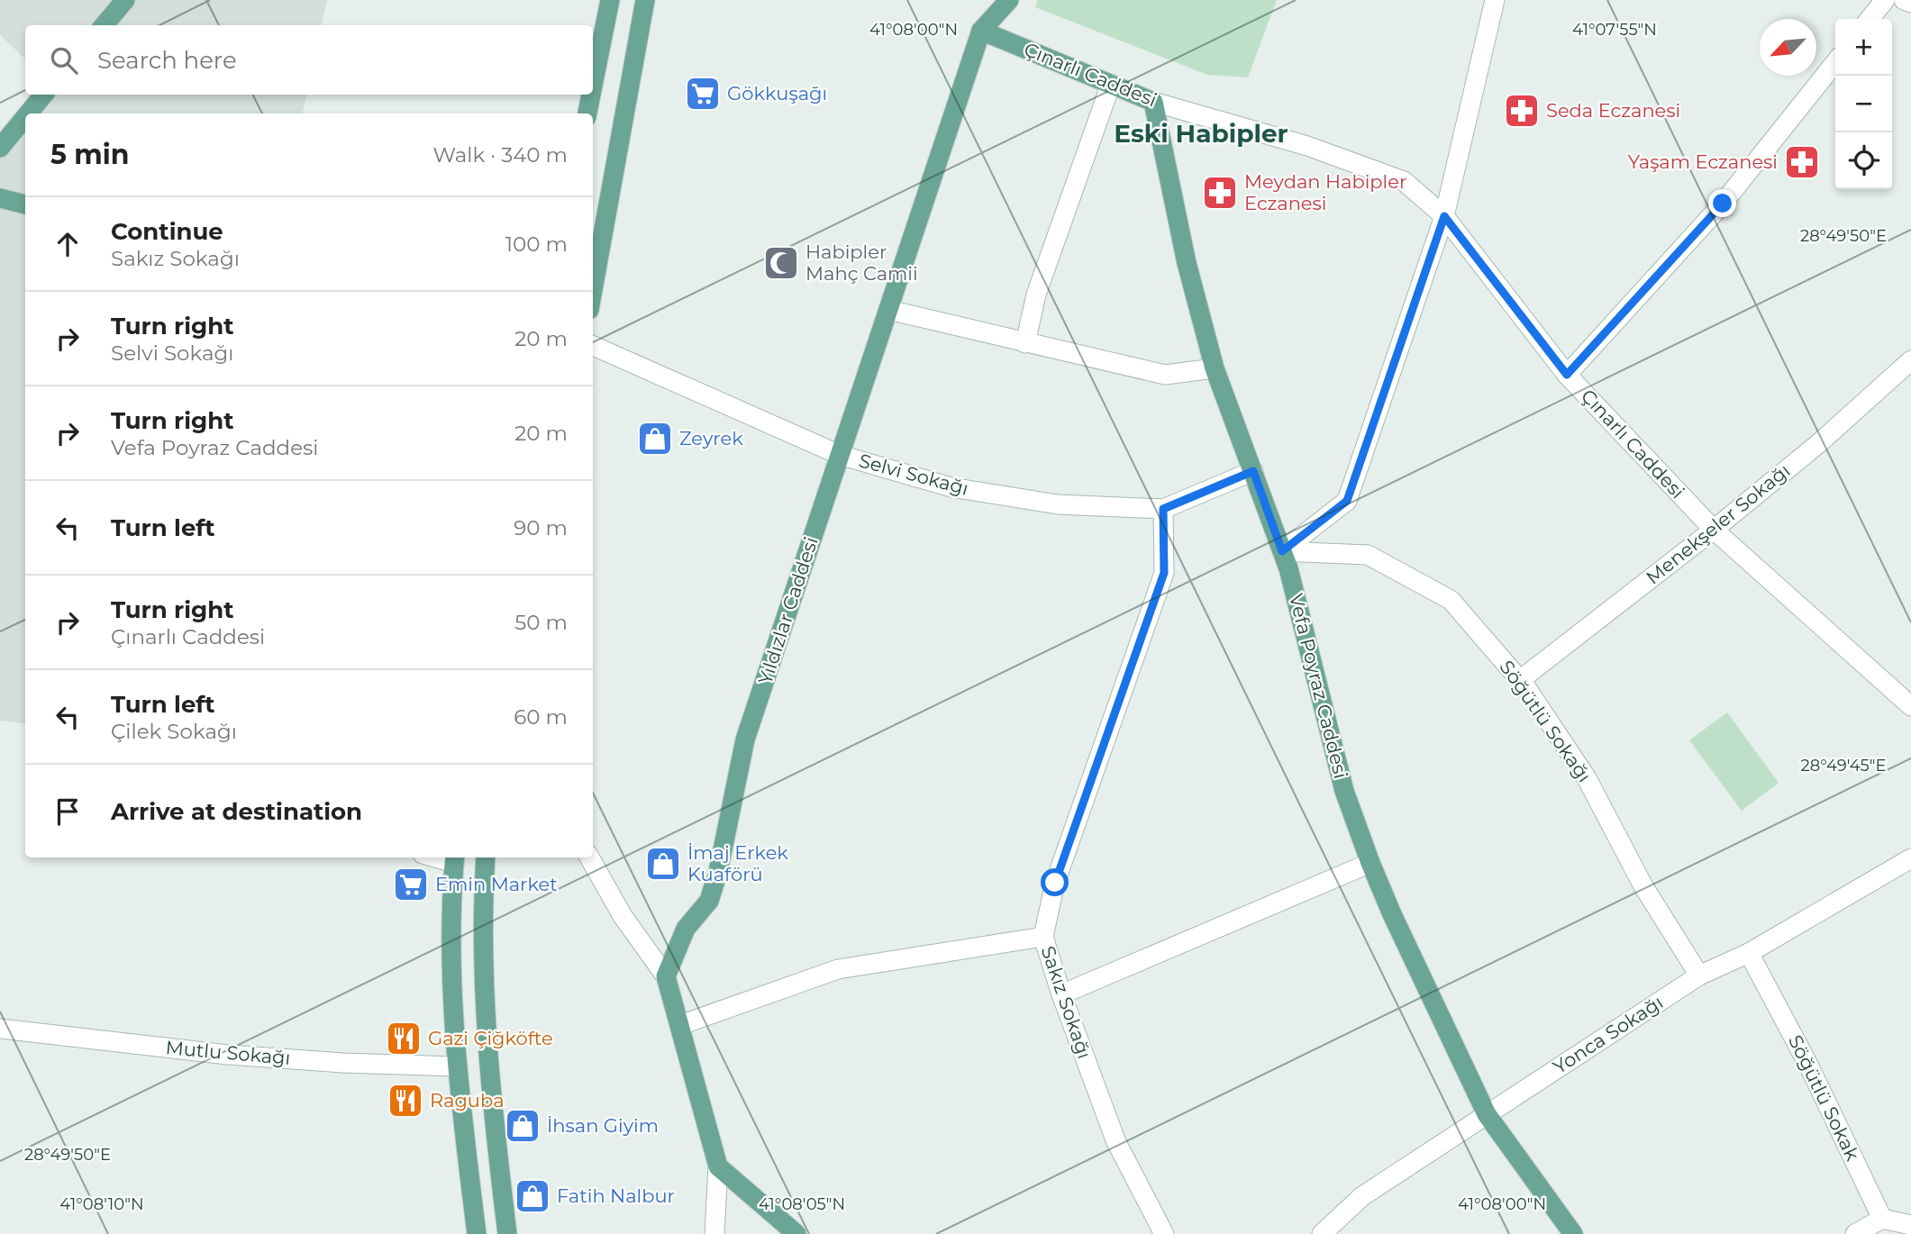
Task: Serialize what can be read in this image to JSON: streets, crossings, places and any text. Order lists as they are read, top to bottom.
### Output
{
  "streets": {
    "main road": ["Çınarlı Caddesi", "Yıldızlar Caddesi", "Vefa Poyraz Caddesi"],
    "street": [
      "Selvi Sokağı",
      "Menekşeler Sokağı",
      "Söğütlü Sokağı",
      "Sakız Sokağı",
      "Yonca Sokağı",
      "Mutlu Sokağı",
      "Söğütlü Sokak"
    ]
  },
  "crossings": [
    ["Çınarlı Caddesi", "Menekşeler Sokağı"],
    ["Çınarlı Caddesi", "Yıldızlar Caddesi"],
    ["Çınarlı Caddesi", "Vefa Poyraz Caddesi"],
    ["Selvi Sokağı", "Yıldızlar Caddesi"],
    ["Selvi Sokağı", "Vefa Poyraz Caddesi"],
    ["Selvi Sokağı", "Sakız Sokağı"],
    ["Menekşeler Sokağı", "Söğütlü Sokağı"],
    ["Vefa Poyraz Caddesi", "Söğütlü Sokağı"],
    ["Vefa Poyraz Caddesi", "Yonca Sokağı"],
    ["Söğütlü Sokağı", "Yonca Sokağı"],
    ["Yonca Sokağı", "Söğütlü Sokak"]
  ],
  "districts": ["Eski Habipler"],
  "places": {
    "supermarket": ["Gökkuşağı", "Emin Market"],
    "pharmacy": ["Seda Eczanesi", "Yaşam Eczanesi", "Meydan Habipler Eczanesi"],
    "mosque": ["Habipler Mahç Camii"],
    "shop": [
      "Zeyrek",
      "İmaj Erkek Kuaförü",
      "İhsan Giyim",
      "Fatih Nalbur"
    ],
    "restaurant": ["Gazi Çiğköfte", "Raguba"]
  },
  "north": "bottom left",
  "page": {
    "map_buttons": ["+", "−"],
    "search": "Search here",
    "heading": ["5 min", "Walk · 340 m"],
    "list": [
      ["Continue", "Sakız Sokağı", "100 m"],
      ["Turn right", "Selvi Sokağı", "20 m"],
      ["Turn right", "Vefa Poyraz Caddesi", "20 m"],
      ["Turn left", "90 m"],
      ["Turn right", "Çınarlı Caddesi", "50 m"],
      ["Turn left", "Çilek Sokağı", "60 m"],
      "Arrive at destination"
    ]
  },
  "coordinates": [
    "41°08'00\"N",
    "41°07'55\"N",
    "28°49'50\"E",
    "28°49'45\"E",
    "41°08'10\"N",
    "41°08'05\"N"
  ]
}
